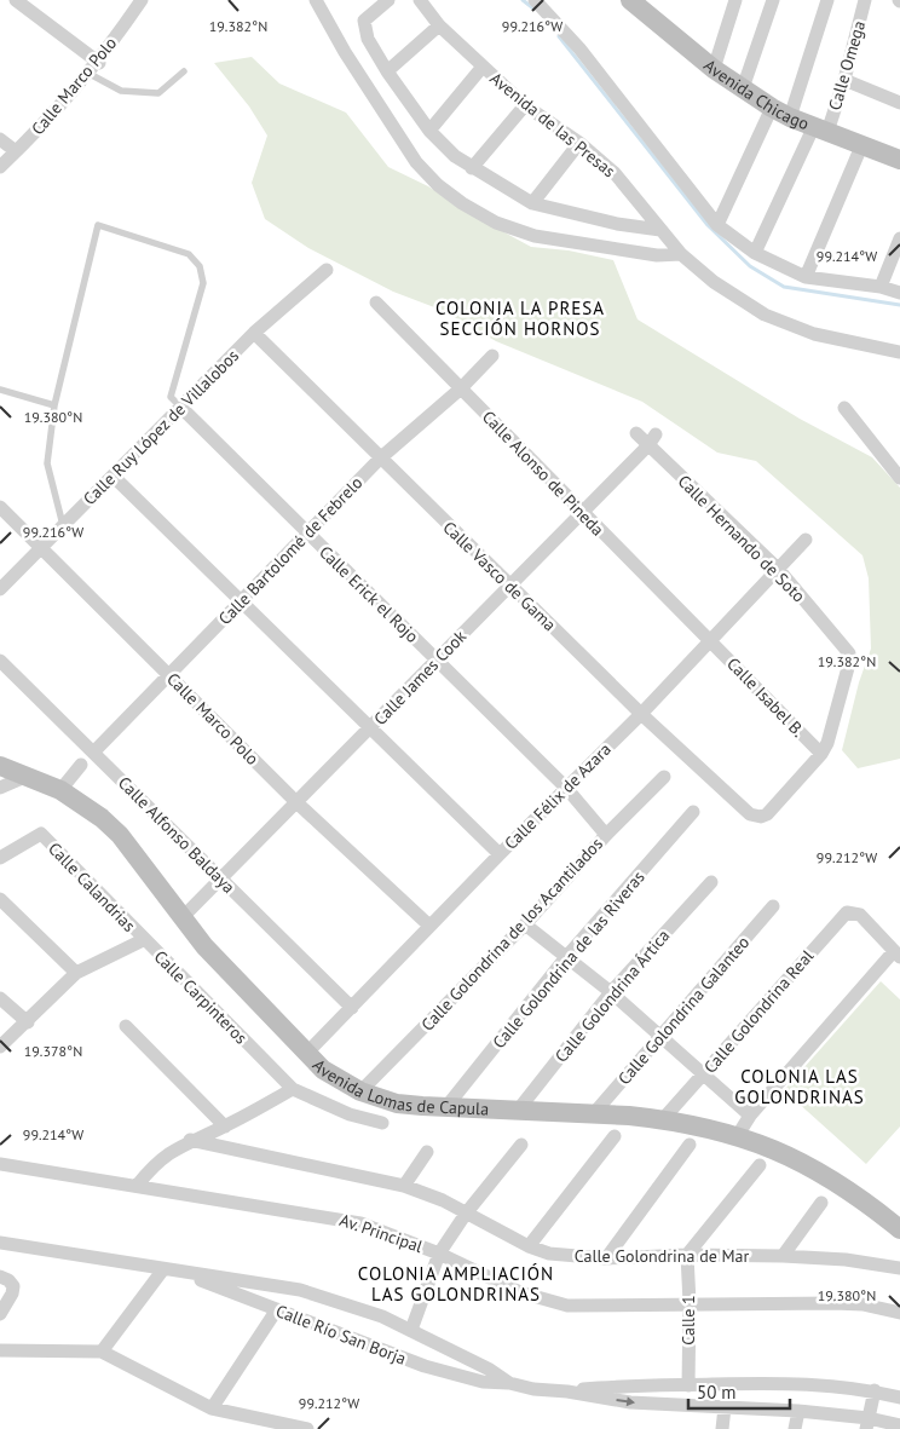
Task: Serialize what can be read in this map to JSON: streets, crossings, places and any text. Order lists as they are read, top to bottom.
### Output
{
  "streets": {
    "street": [
      "Calle Omega",
      "Calle Marco Polo",
      "Avenida Chicago",
      "Avenida de las Presas",
      "Calle Ruy López de Villalobos",
      "Calle Alonso de Pineda",
      "Calle Hernando de Soto",
      "Calle Bartolomé de Febrelo",
      "Calle Vasco de Gama",
      "Calle Erick el Rojo",
      "Calle James Cook",
      "Calle Isabel B.",
      "Calle Félix de Azara",
      "Calle Alfonso Baldaya",
      "Calle Calandrias",
      "Calle Golondrina de los Acantilados",
      "Calle Golondrina de las Riveras",
      "Calle Golondrina Ártica",
      "Calle Carpinteros",
      "Calle Golondrina Galanteo",
      "Calle Golondrina Real",
      "Avenida Lomas de Capula",
      "Av. Principal",
      "Calle Golondrina de Mar",
      "Calle 1",
      "Calle Río San Borja"
    ]
  },
  "crossings": [
    ["Calle Omega", "Avenida Chicago"],
    ["Calle Marco Polo", "Calle Ruy López de Villalobos"],
    ["Calle Marco Polo", "Calle Bartolomé de Febrelo"],
    ["Calle Marco Polo", "Calle James Cook"],
    ["Calle Marco Polo", "Calle Félix de Azara"],
    ["Calle Ruy López de Villalobos", "Calle Vasco de Gama"],
    ["Calle Ruy López de Villalobos", "Calle Erick el Rojo"],
    ["Calle Alonso de Pineda", "Calle Bartolomé de Febrelo"],
    ["Calle Alonso de Pineda", "Calle James Cook"],
    ["Calle Alonso de Pineda", "Calle Isabel B."],
    ["Calle Alonso de Pineda", "Calle Félix de Azara"],
    ["Calle Hernando de Soto", "Calle Vasco de Gama"],
    ["Calle Hernando de Soto", "Calle James Cook"],
    ["Calle Hernando de Soto", "Calle Isabel B."],
    ["Calle Hernando de Soto", "Calle Félix de Azara"],
    ["Calle Bartolomé de Febrelo", "Calle Vasco de Gama"],
    ["Calle Bartolomé de Febrelo", "Calle Erick el Rojo"],
    ["Calle Bartolomé de Febrelo", "Calle Alfonso Baldaya"],
    ["Calle Vasco de Gama", "Calle James Cook"],
    ["Calle Vasco de Gama", "Calle Isabel B."],
    ["Calle Vasco de Gama", "Calle Félix de Azara"],
    ["Calle Erick el Rojo", "Calle James Cook"],
    ["Calle Erick el Rojo", "Calle Félix de Azara"],
    ["Calle Erick el Rojo", "Calle Golondrina de los Acantilados"],
    ["Calle James Cook", "Calle Alfonso Baldaya"],
    ["Calle James Cook", "Avenida Lomas de Capula"],
    ["Calle Isabel B.", "Calle Félix de Azara"],
    ["Calle Félix de Azara", "Calle Alfonso Baldaya"],
    ["Calle Félix de Azara", "Avenida Lomas de Capula"],
    ["Calle Calandrias", "Calle Carpinteros"],
    ["Calle Golondrina de los Acantilados", "Avenida Lomas de Capula"],
    ["Calle Golondrina de las Riveras", "Avenida Lomas de Capula"],
    ["Calle Golondrina Ártica", "Avenida Lomas de Capula"],
    ["Calle Golondrina Galanteo", "Avenida Lomas de Capula"],
    ["Calle Golondrina Real", "Avenida Lomas de Capula"],
    ["Av. Principal", "Calle 1"],
    ["Calle Golondrina de Mar", "Calle 1"],
    ["Calle 1", "Calle Río San Borja"]
  ],
  "districts": ["COLONIA LA PRESA SECCIÓN HORNOS", "COLONIA LAS GOLONDRINAS", "COLONIA AMPLIACIÓN LAS GOLONDRINAS"],
  "scale_bar": "50 m",
  "coordinates": [
    "19.382°N",
    "99.216°W",
    "99.214°W",
    "19.380°N",
    "99.212°W",
    "19.378°N"
  ]
}
